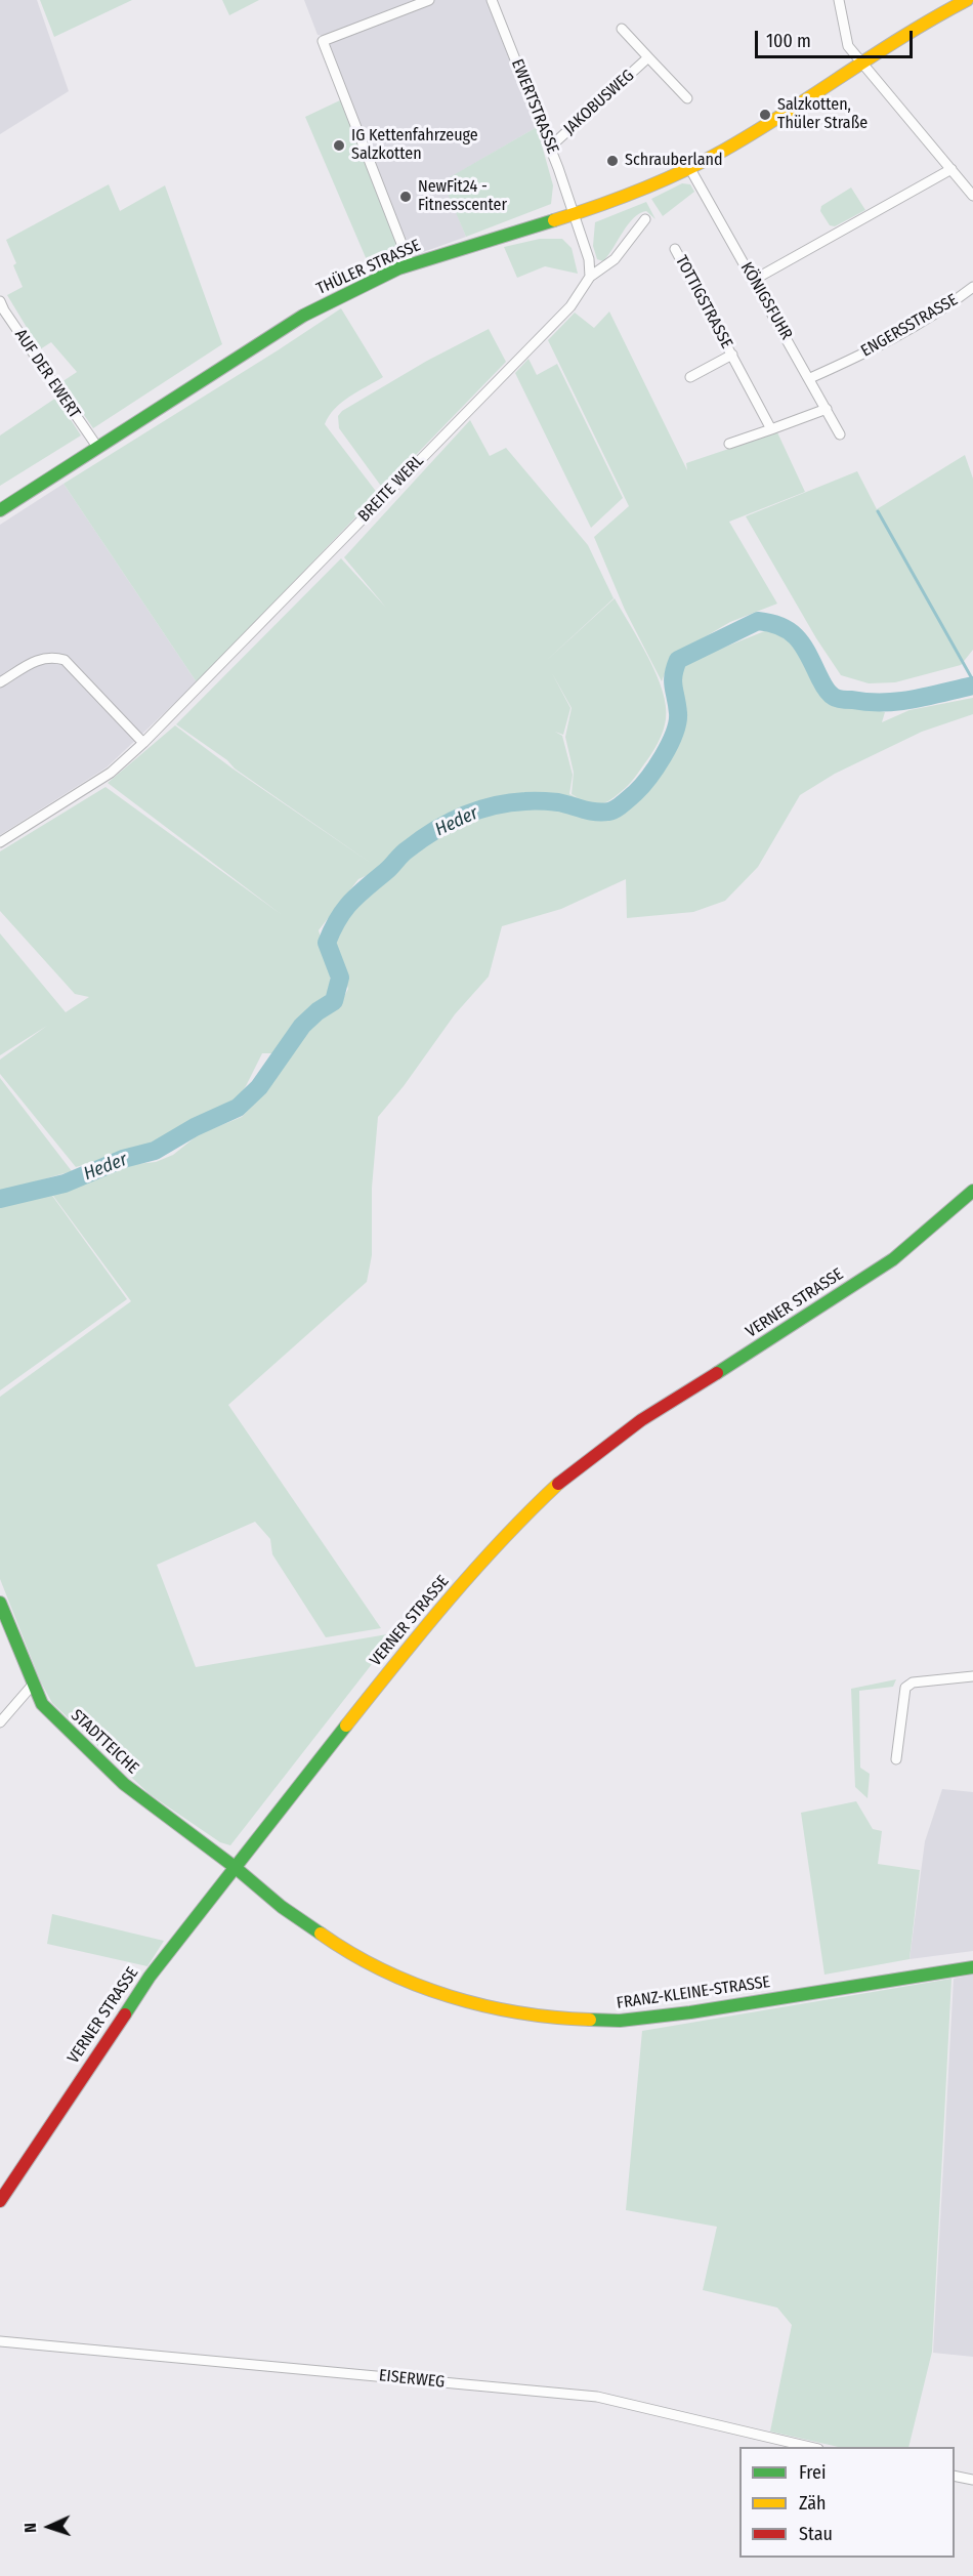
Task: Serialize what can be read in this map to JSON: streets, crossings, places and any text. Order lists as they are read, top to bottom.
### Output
{
  "streets": {
    "main road": [
      "THÜLER STRASSE",
      "VERNER STRASSE",
      "STADTTEICHE",
      "FRANZ-KLEINE-STRASSE"
    ],
    "street": [
      "JAKOBUSWEG",
      "EWERTSTRASSE",
      "KÖNIGSFUHR",
      "TOTTIGSTRASSE",
      "ENGERSSTRASSE",
      "AUF DER EWERT",
      "BREITE WERL",
      "EISERWEG"
    ]
  },
  "crossings": [
    ["JAKOBUSWEG", "EWERTSTRASSE"],
    ["EWERTSTRASSE", "THÜLER STRASSE"],
    ["THÜLER STRASSE", "KÖNIGSFUHR"],
    ["THÜLER STRASSE", "AUF DER EWERT"],
    ["KÖNIGSFUHR", "ENGERSSTRASSE"],
    ["VERNER STRASSE", "STADTTEICHE"],
    ["VERNER STRASSE", "FRANZ-KLEINE-STRASSE"],
    ["STADTTEICHE", "FRANZ-KLEINE-STRASSE"]
  ],
  "water": ["Heder"],
  "places": [
    "Salzkotten, Thüler Straße",
    "IG Kettenfahrzeuge Salzkotten",
    "Schrauberland",
    "NewFit24 - Fitnesscenter"
  ],
  "legend": ["Frei", "Zäh", "Stau"],
  "scale_bar": "100 m",
  "north": "left"
}
